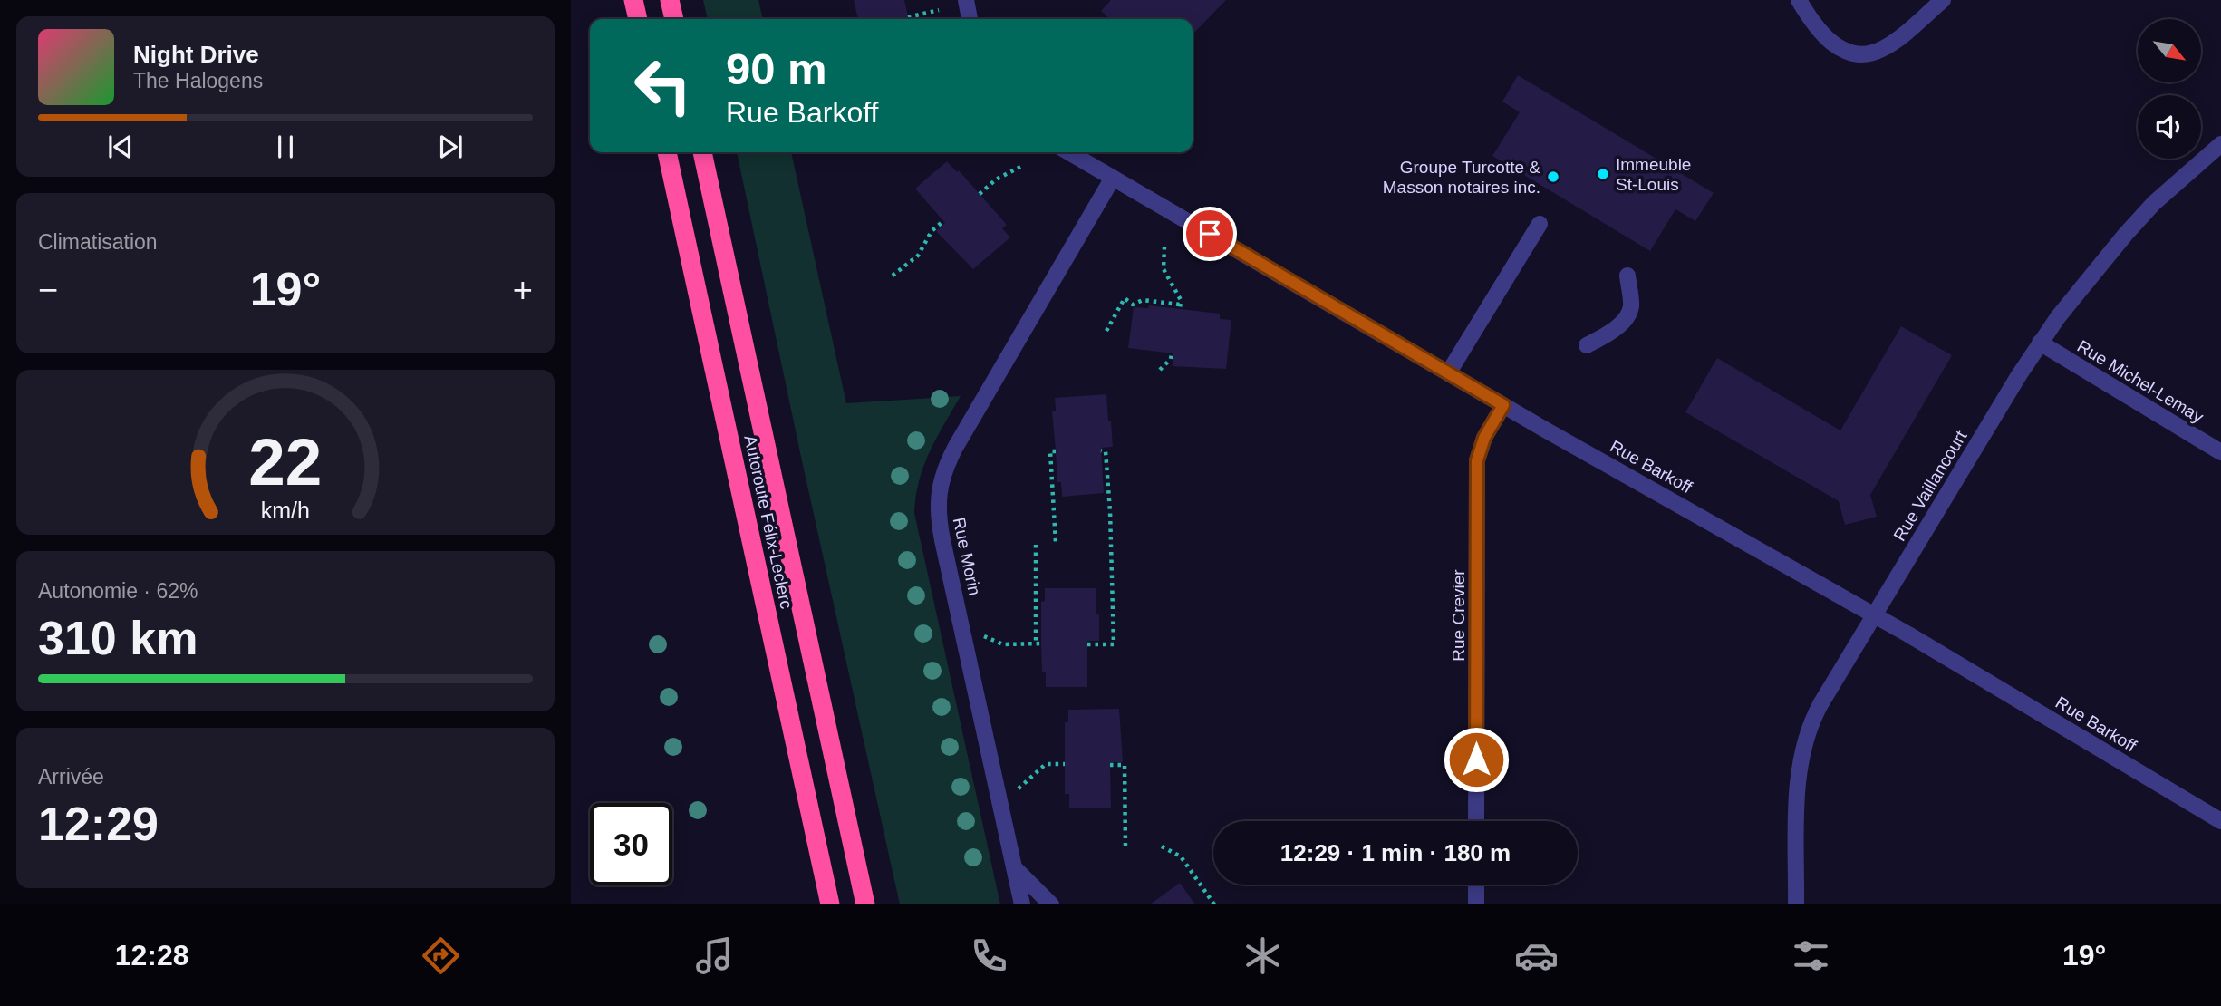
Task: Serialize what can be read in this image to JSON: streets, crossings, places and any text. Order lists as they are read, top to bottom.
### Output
{
  "streets": {
    "highway": ["Autoroute Félix-Leclerc"],
    "street": [
      "Rue Michel-Lemay",
      "Rue Barkoff",
      "Rue Vaillancourt",
      "Rue Morin",
      "Rue Crevier"
    ]
  },
  "crossings": [
    ["Rue Michel-Lemay", "Rue Vaillancourt"],
    ["Rue Barkoff", "Rue Vaillancourt"],
    ["Rue Barkoff", "Rue Morin"],
    ["Rue Barkoff", "Rue Crevier"]
  ],
  "places": ["Immeuble St-Louis", "Groupe Turcotte & Masson notaires inc."],
  "north": "bottom right",
  "page": {
    "turn": ["90 m", "Rue Barkoff"],
    "song": ["Night Drive", "The Halogens"],
    "tile": [
      "Climatisation",
      ["Autonomie · 62%", "310 km"],
      ["Arrivée", "12:29"]
    ],
    "heat": ["−", "19°", "+"],
    "limit": "30",
    "trip": "12:29 · 1 min · 180 m",
    "tabs": ["12:28", "19°"],
    "gauge": ["22", "km/h"]
  }
}
